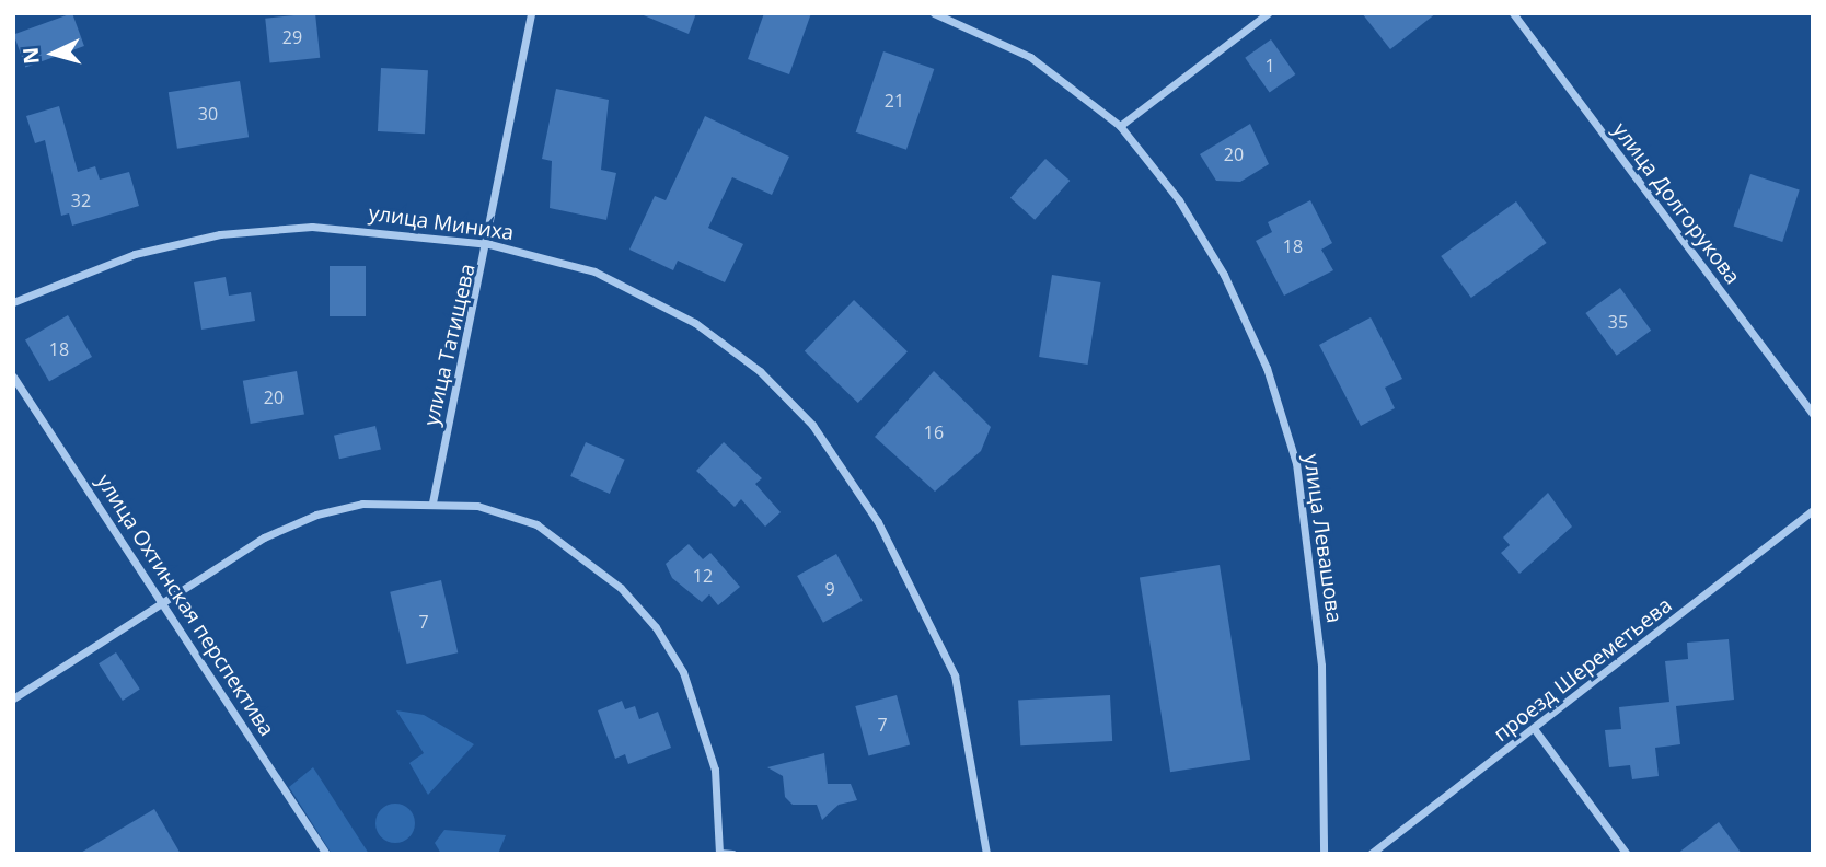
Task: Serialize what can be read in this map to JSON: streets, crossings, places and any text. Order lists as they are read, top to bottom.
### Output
{
  "streets": {
    "street": [
      "улица Долгорукова",
      "улица Миниха",
      "улица Татищева",
      "улица Левашова",
      "улица Охтинская перспектива",
      "проезд Шереметьева"
    ]
  },
  "crossings": [
    ["улица Миниха", "улица Татищева"]
  ],
  "house_numbers": [
    "29",
    "1",
    "21",
    "30",
    "20",
    "32",
    "18",
    "35",
    "18",
    "20",
    "16",
    "12",
    "9",
    "7",
    "7"
  ],
  "north": "left"
}
